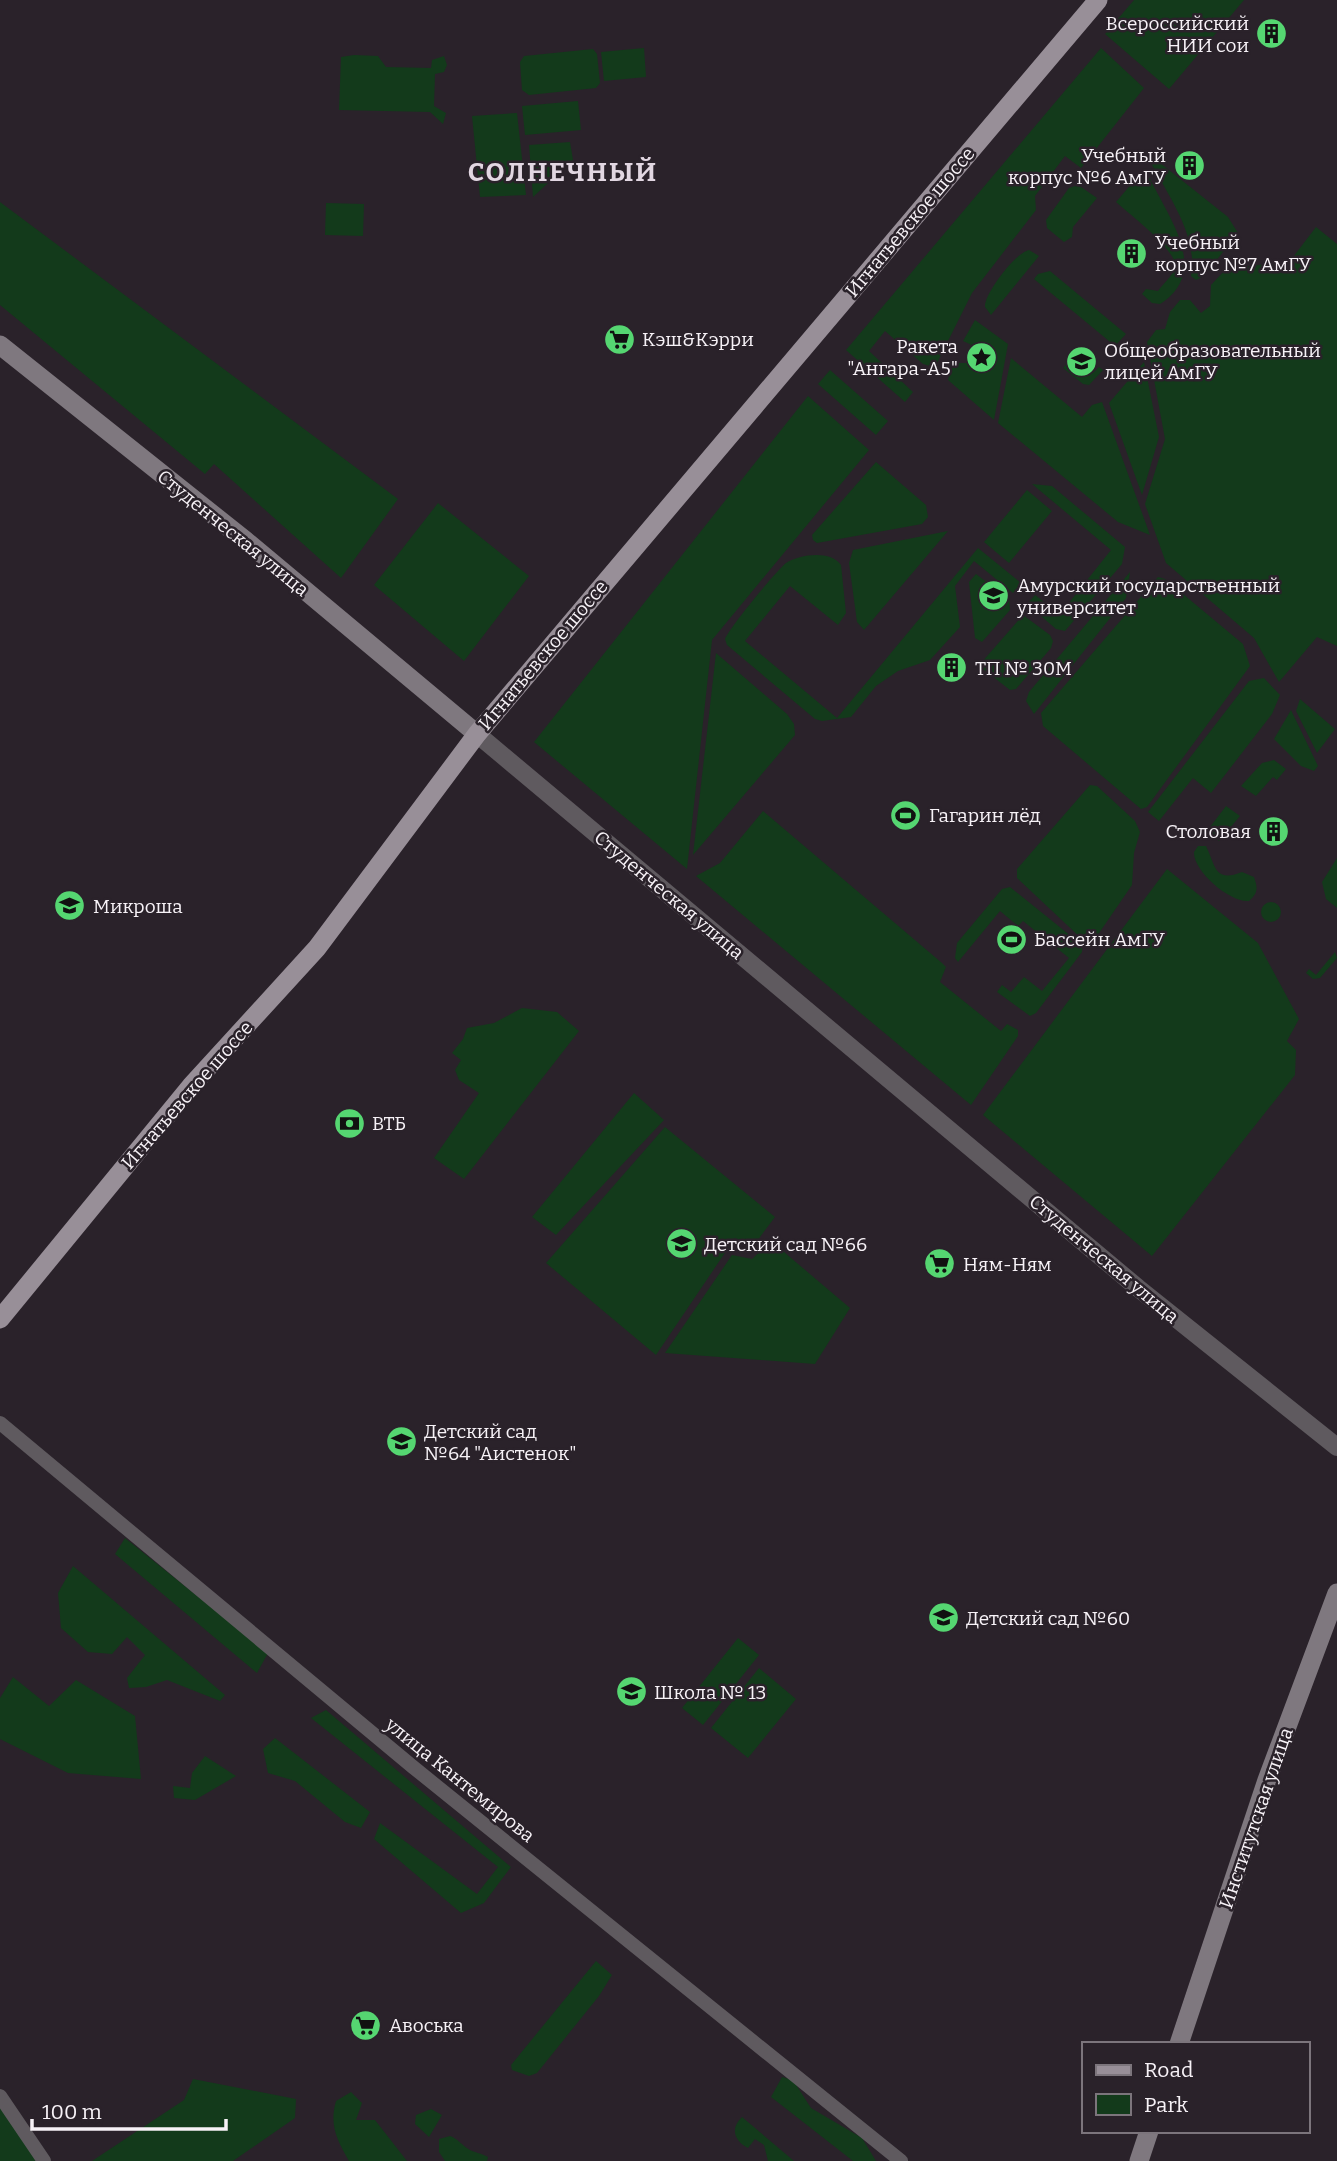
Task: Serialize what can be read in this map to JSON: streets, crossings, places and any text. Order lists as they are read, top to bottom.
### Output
{
  "streets": {
    "main road": ["Игнатьевское шоссе", "Студенческая улица", "Институтская улица"],
    "street": ["улица Кантемирова"]
  },
  "crossings": [
    ["Игнатьевское шоссе", "Студенческая улица"]
  ],
  "districts": ["СОЛНЕЧНЫЙ"],
  "places": {
    "building": [
      "Всероссийский НИИ сои",
      "Учебный корпус №6 АмГУ",
      "Учебный корпус №7 АмГУ",
      "ТП № 30М",
      "Столовая"
    ],
    "supermarket": ["Кэш&Кэрри", "Ням-Ням", "Авоська"],
    "place": ["Ракета \"Ангара-А5\""],
    "school or university": [
      "Общеобразовательный лицей АмГУ",
      "Амурский государственный университет",
      "Микроша",
      "Детский сад №66",
      "Детский сад №64 \"Аистенок\"",
      "Детский сад №60",
      "Школа № 13"
    ],
    "sports": ["Гагарин лёд", "Бассейн АмГУ"],
    "bank": ["ВТБ"]
  },
  "legend": ["Road", "Park"],
  "scale_bar": "100 m"
}
